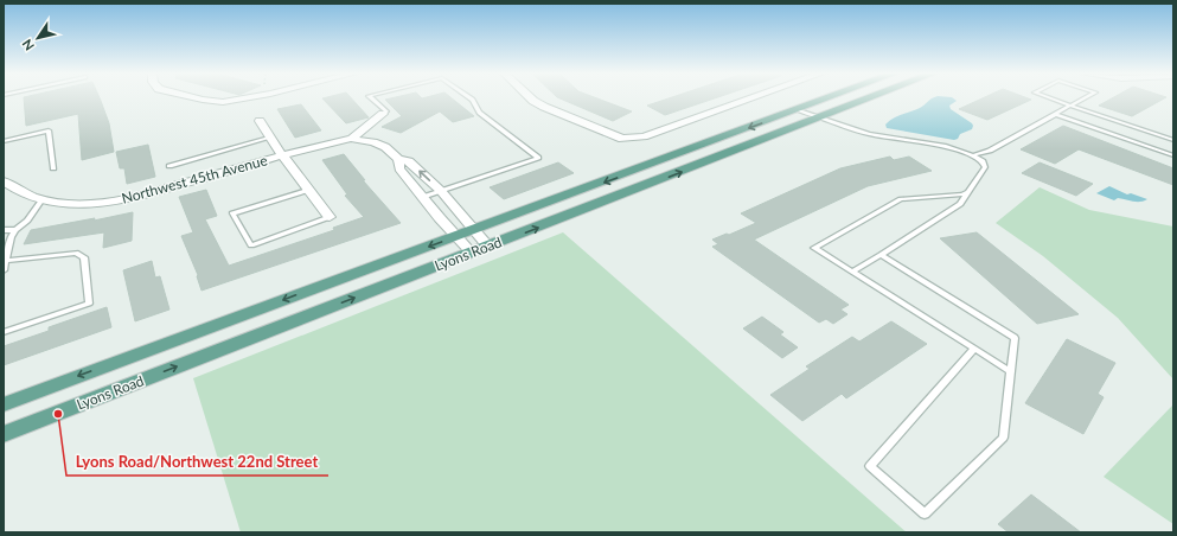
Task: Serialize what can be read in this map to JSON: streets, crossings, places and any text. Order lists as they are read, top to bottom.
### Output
{
  "streets": {
    "main road": ["Lyons Road"],
    "street": ["Northwest 45th Avenue"]
  },
  "places": ["Lyons Road/Northwest 22nd Street"],
  "north": "bottom left"
}
